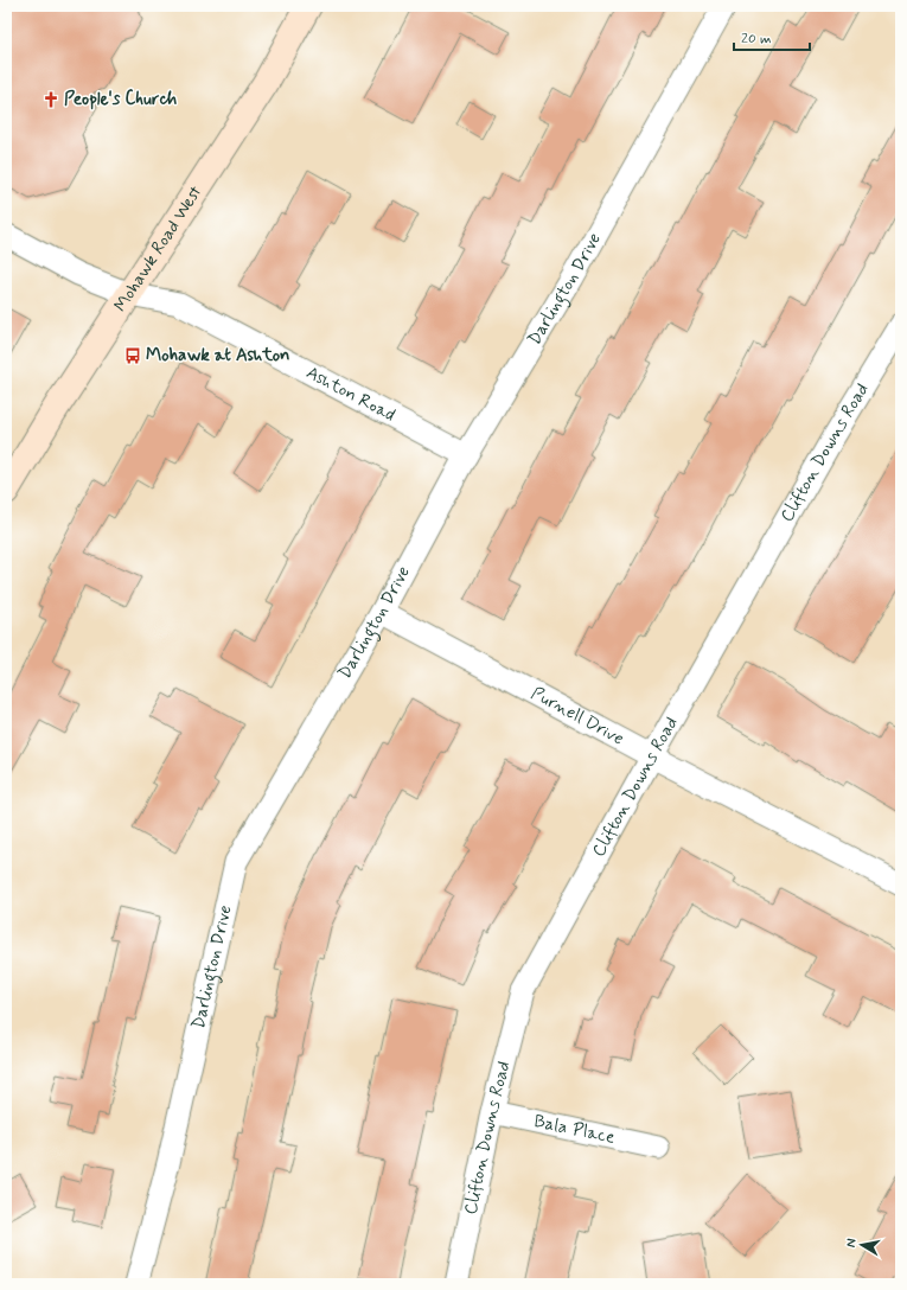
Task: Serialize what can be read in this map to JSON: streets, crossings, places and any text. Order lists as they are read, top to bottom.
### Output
{
  "streets": {
    "main road": ["Mohawk Road West"],
    "street": [
      "Darlington Drive",
      "Ashton Road",
      "Clifton Downs Road",
      "Purnell Drive",
      "Bala Place"
    ]
  },
  "crossings": [
    ["Mohawk Road West", "Ashton Road"],
    ["Darlington Drive", "Ashton Road"],
    ["Darlington Drive", "Purnell Drive"],
    ["Clifton Downs Road", "Purnell Drive"],
    ["Clifton Downs Road", "Bala Place"]
  ],
  "places": {
    "church": ["People's Church"],
    "bus stop": ["Mohawk at Ashton"]
  },
  "scale_bar": "20 m",
  "north": "left"
}
